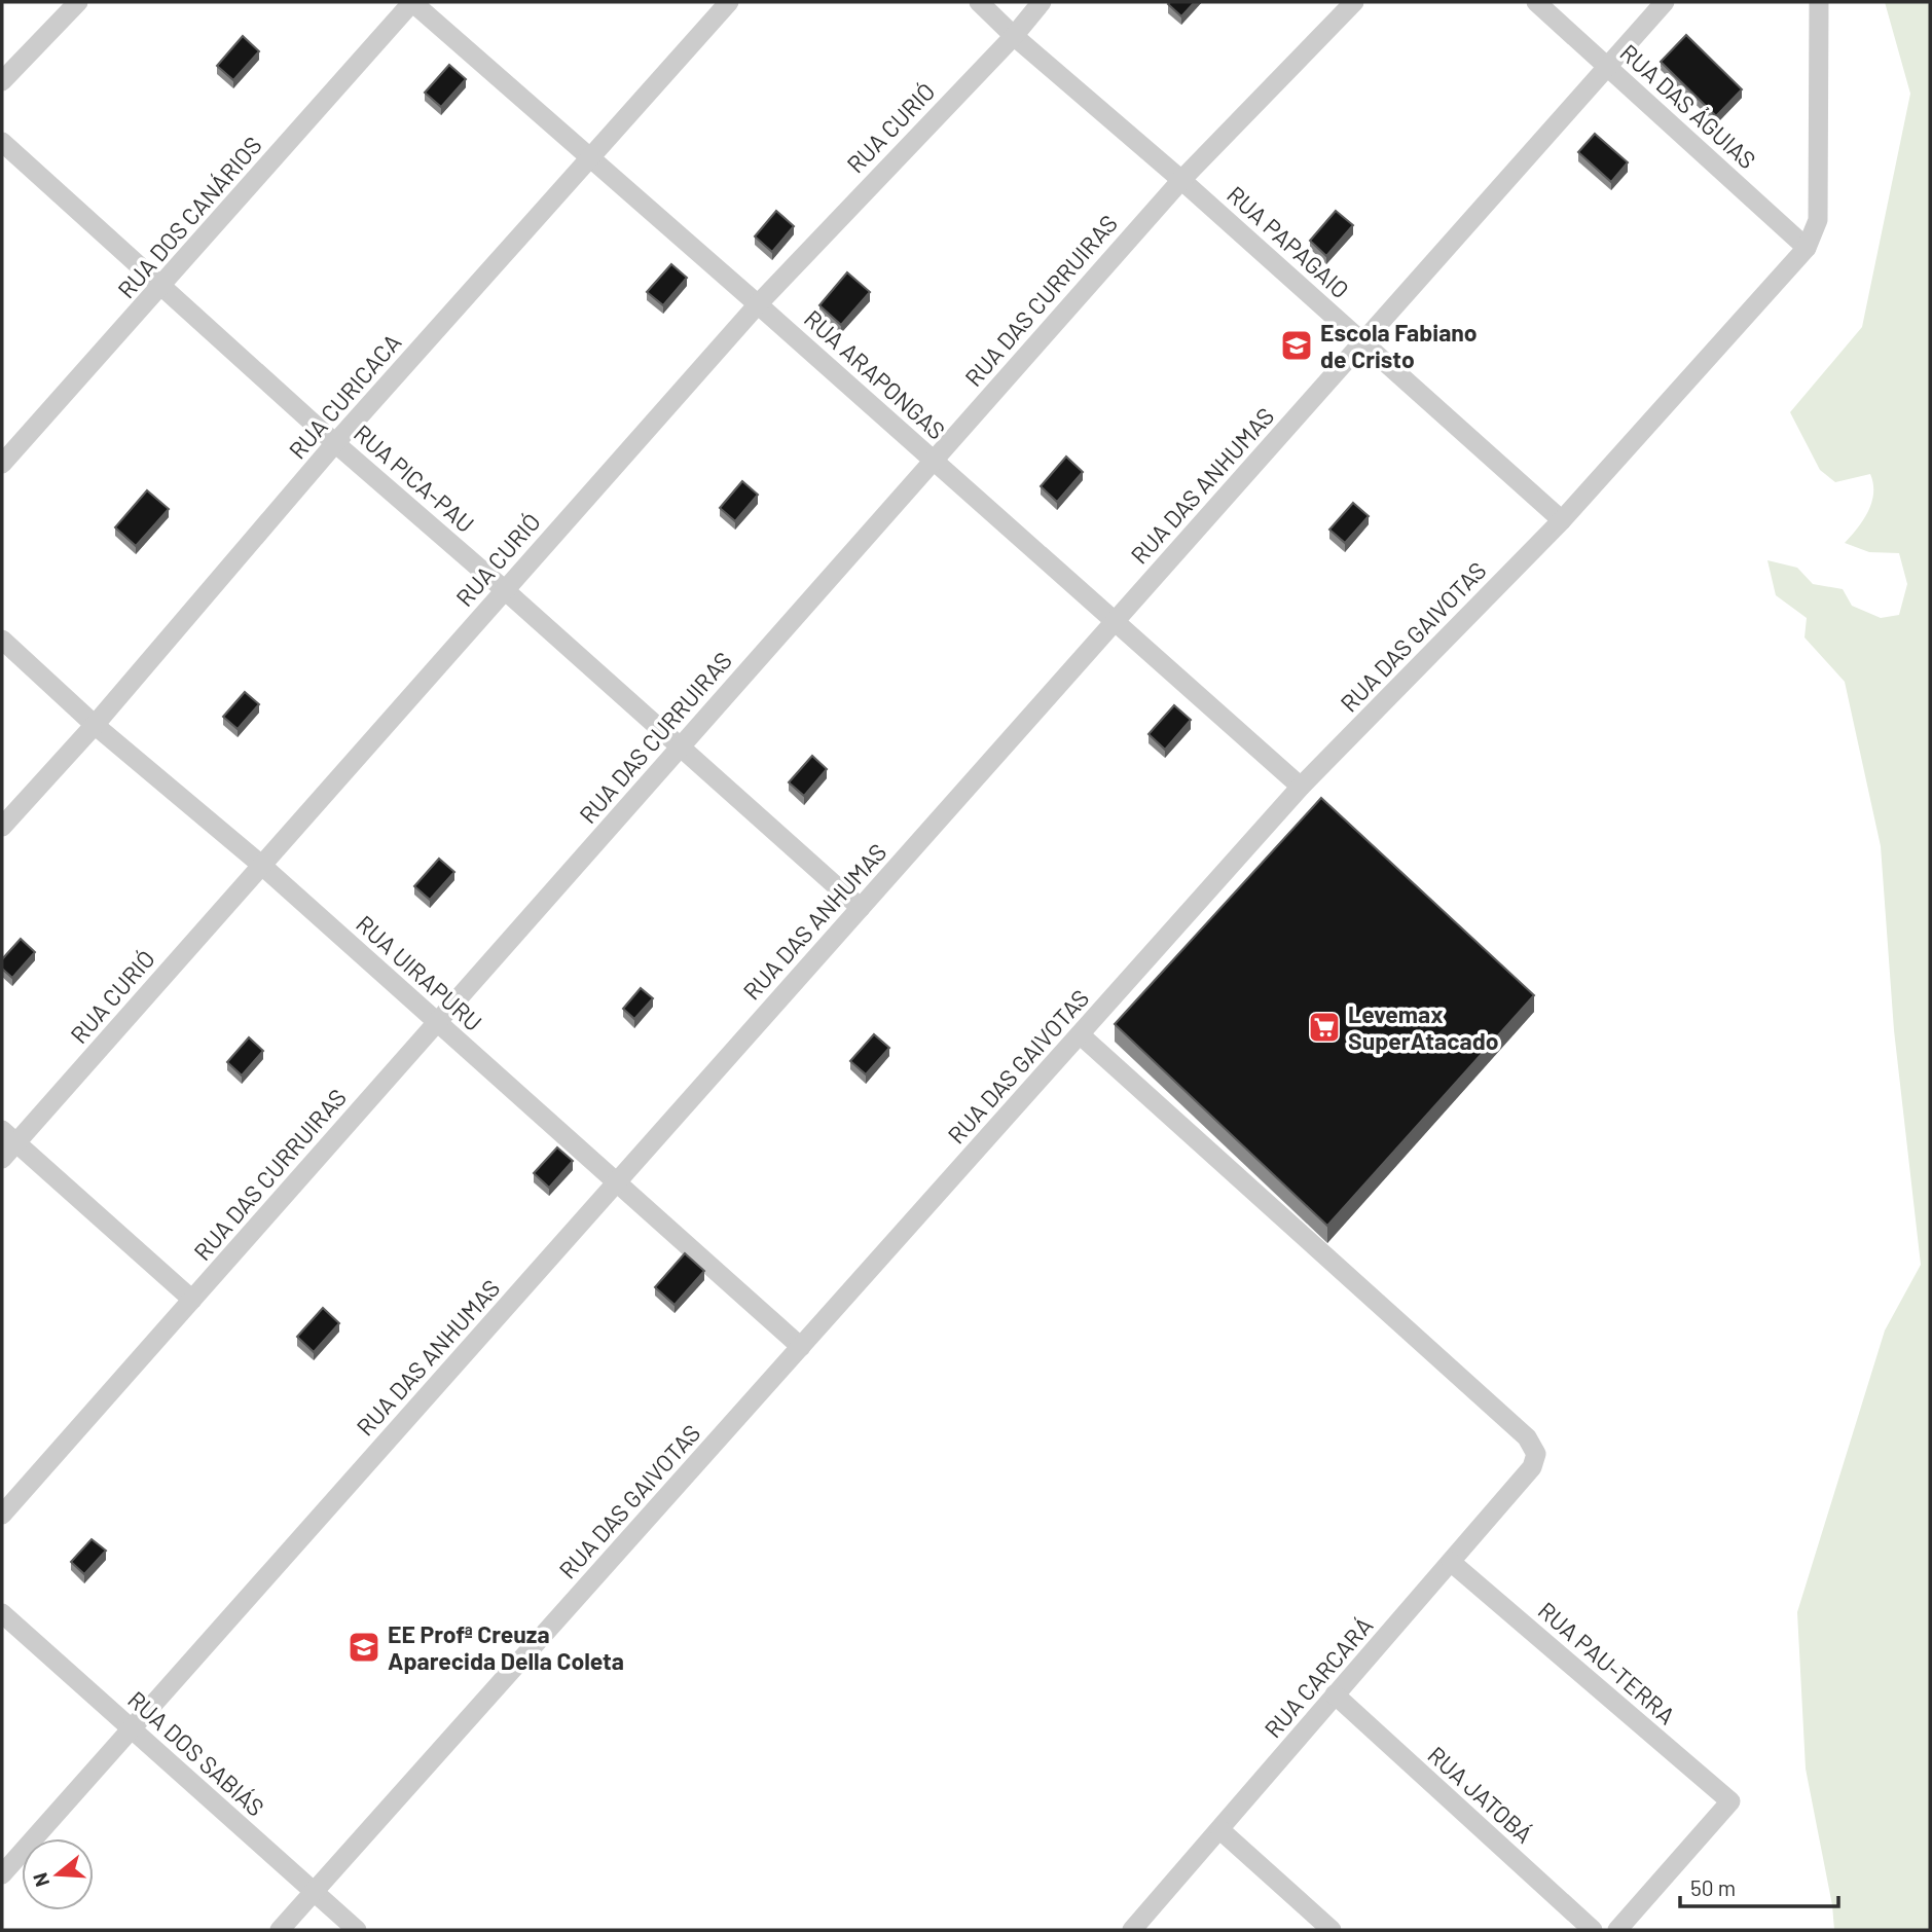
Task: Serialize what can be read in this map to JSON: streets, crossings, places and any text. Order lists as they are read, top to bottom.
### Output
{
  "streets": {
    "street": [
      "RUA DAS ÁGUIAS",
      "RUA CURIÓ",
      "RUA DOS CANÁRIOS",
      "RUA PAPAGAIO",
      "RUA DAS CURRUIRAS",
      "RUA ARAPONGAS",
      "RUA CURICACA",
      "RUA PICA-PAU",
      "RUA DAS ANHUMAS",
      "RUA DAS GAIVOTAS",
      "RUA UIRAPURU",
      "RUA PAU-TERRA",
      "RUA CARCARÁ",
      "RUA DOS SABIÁS",
      "RUA JATOBÁ"
    ]
  },
  "crossings": [
    ["RUA DAS ÁGUIAS", "RUA DAS ANHUMAS"],
    ["RUA DAS ÁGUIAS", "RUA DAS GAIVOTAS"],
    ["RUA CURIÓ", "RUA PAPAGAIO"],
    ["RUA CURIÓ", "RUA ARAPONGAS"],
    ["RUA CURIÓ", "RUA PICA-PAU"],
    ["RUA CURIÓ", "RUA UIRAPURU"],
    ["RUA DOS CANÁRIOS", "RUA ARAPONGAS"],
    ["RUA DOS CANÁRIOS", "RUA PICA-PAU"],
    ["RUA PAPAGAIO", "RUA DAS CURRUIRAS"],
    ["RUA PAPAGAIO", "RUA DAS ANHUMAS"],
    ["RUA PAPAGAIO", "RUA DAS GAIVOTAS"],
    ["RUA DAS CURRUIRAS", "RUA ARAPONGAS"],
    ["RUA DAS CURRUIRAS", "RUA PICA-PAU"],
    ["RUA DAS CURRUIRAS", "RUA UIRAPURU"],
    ["RUA ARAPONGAS", "RUA CURICACA"],
    ["RUA ARAPONGAS", "RUA DAS ANHUMAS"],
    ["RUA ARAPONGAS", "RUA DAS GAIVOTAS"],
    ["RUA CURICACA", "RUA PICA-PAU"],
    ["RUA CURICACA", "RUA UIRAPURU"],
    ["RUA PICA-PAU", "RUA DAS ANHUMAS"],
    ["RUA DAS ANHUMAS", "RUA UIRAPURU"],
    ["RUA DAS ANHUMAS", "RUA DOS SABIÁS"],
    ["RUA DAS GAIVOTAS", "RUA UIRAPURU"],
    ["RUA DAS GAIVOTAS", "RUA CARCARÁ"],
    ["RUA DAS GAIVOTAS", "RUA DOS SABIÁS"],
    ["RUA PAU-TERRA", "RUA CARCARÁ"],
    ["RUA CARCARÁ", "RUA JATOBÁ"]
  ],
  "places": {
    "school or university": ["Escola Fabiano de Cristo", "EE Profª Creuza Aparecida Della Coleta"],
    "supermarket": ["Levemax SuperAtacado"]
  },
  "scale_bar": "50 m",
  "north": "left"
}
